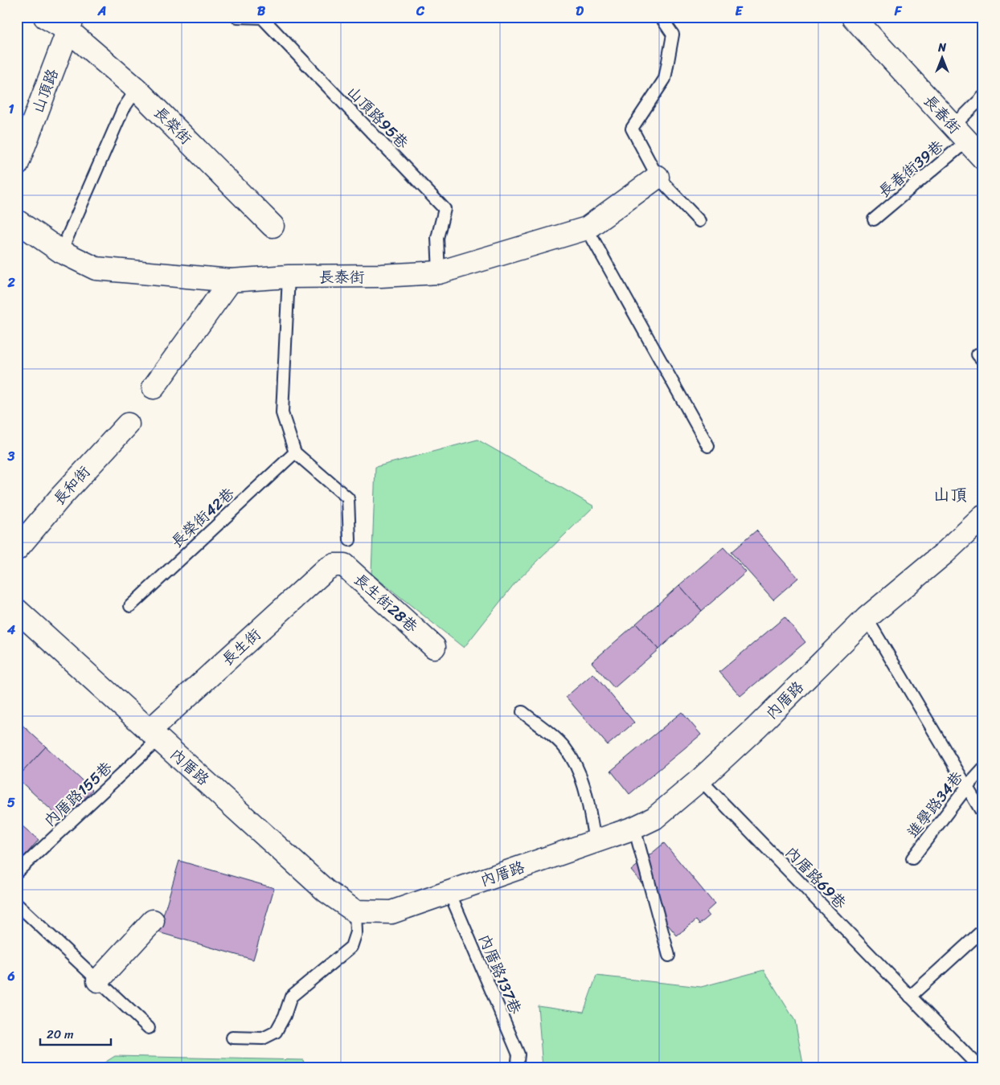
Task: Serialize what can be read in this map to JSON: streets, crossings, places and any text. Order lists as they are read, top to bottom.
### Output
{
  "streets": {
    "street": [
      "山頂路",
      "長春街",
      "長榮街",
      "長泰街",
      "長和街",
      "長生街28巷",
      "長生街",
      "內厝路"
    ],
    "lane": [
      "山頂路95巷",
      "長春街39巷",
      "長榮街42巷",
      "內厝路155巷",
      "進學路34巷",
      "內厝路69巷",
      "內厝路137巷"
    ]
  },
  "crossings": [
    ["山頂路", "長榮街"],
    ["長春街", "長春街39巷"],
    ["山頂路95巷", "長泰街"],
    ["長生街28巷", "長生街"],
    ["長生街", "內厝路"],
    ["長生街", "內厝路155巷"],
    ["內厝路", "內厝路155巷"],
    ["內厝路", "內厝路69巷"],
    ["內厝路", "內厝路137巷"]
  ],
  "districts": ["山頂"],
  "scale_bar": "20 m",
  "north": "top",
  "grid": {
    "columns": [
      "A",
      "B",
      "C",
      "D",
      "E",
      "F"
    ],
    "rows": [
      "1",
      "2",
      "3",
      "4",
      "5",
      "6"
    ]
  }
}
